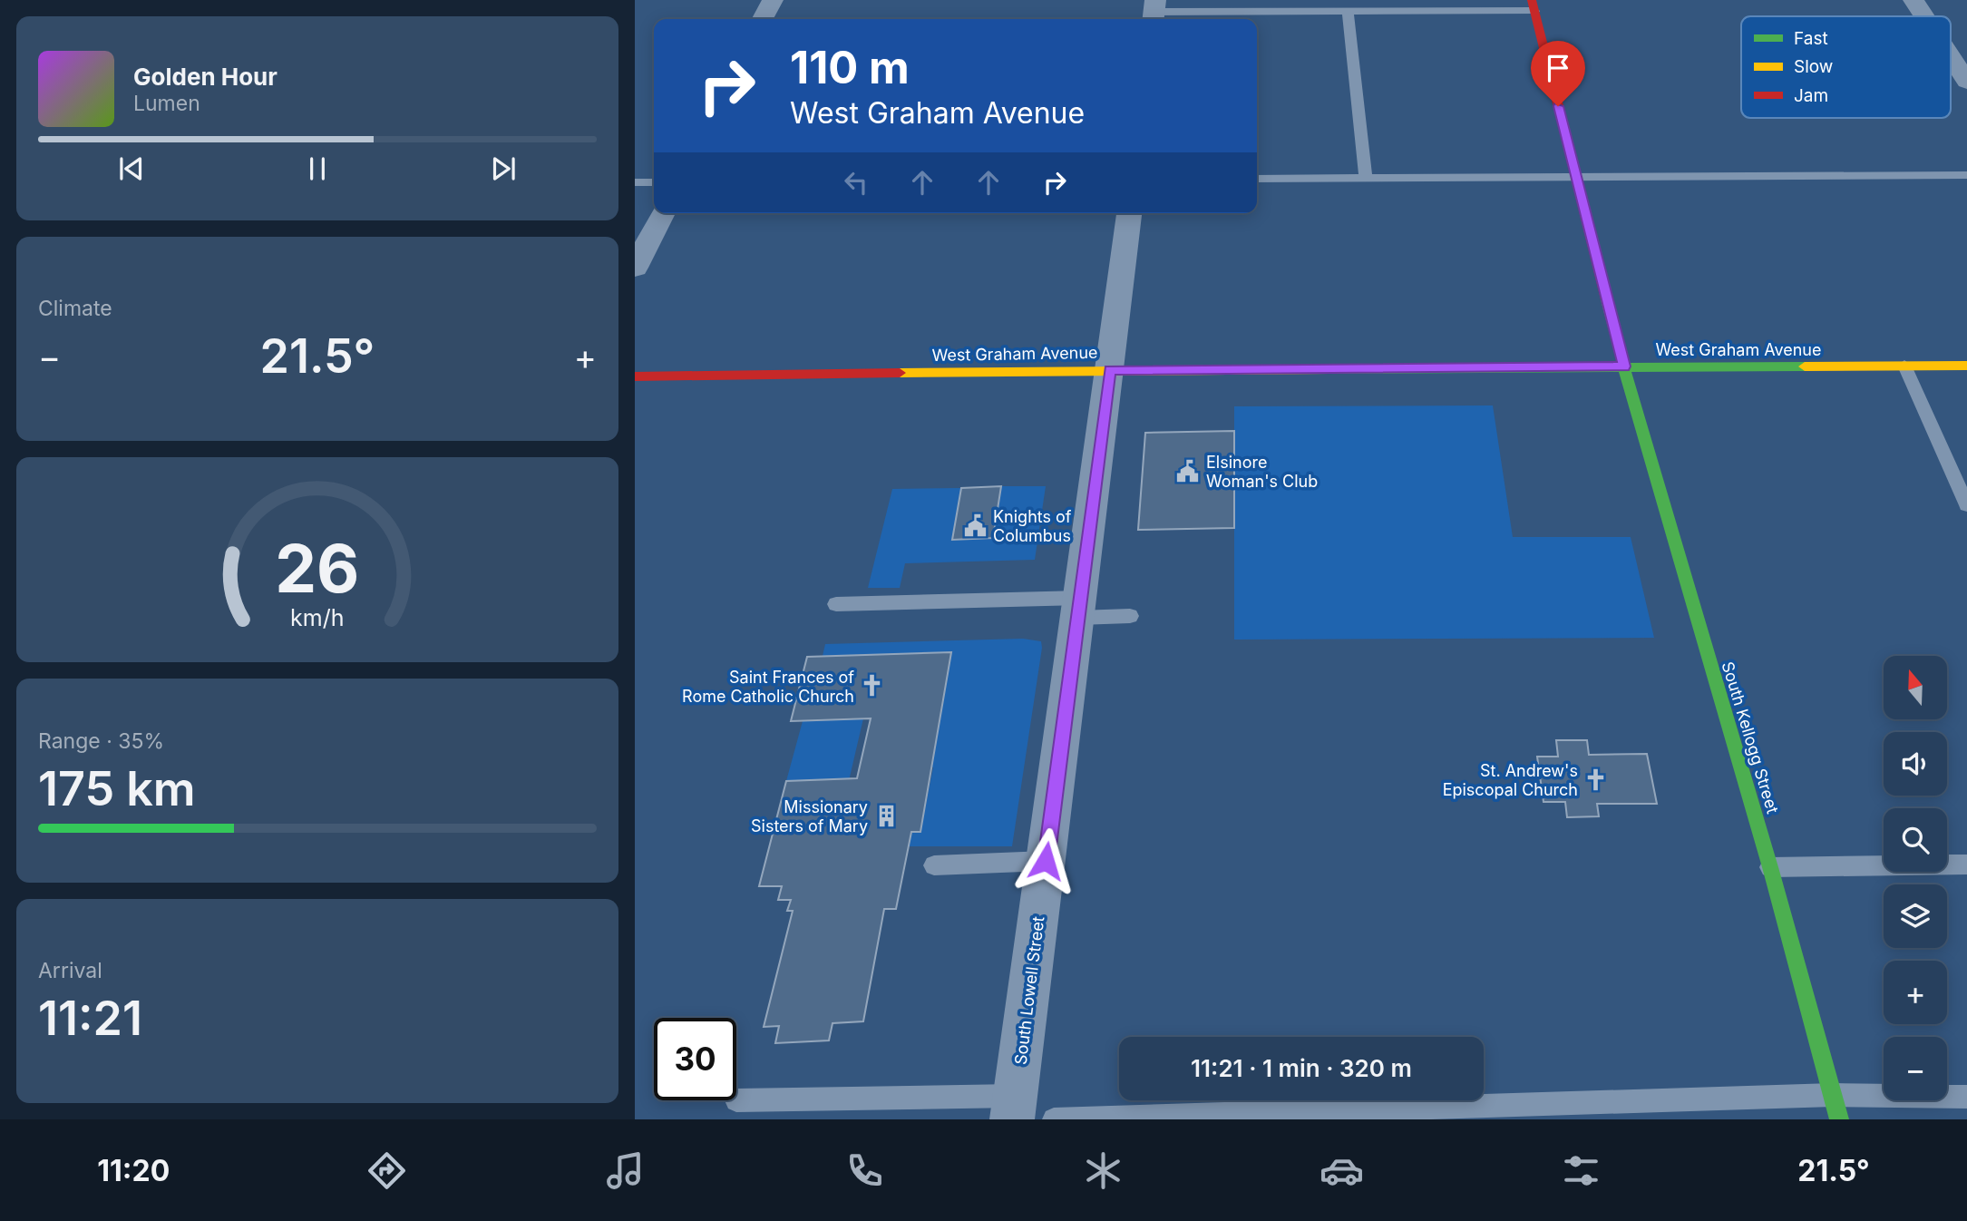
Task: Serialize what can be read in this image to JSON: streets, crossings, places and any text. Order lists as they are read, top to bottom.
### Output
{
  "streets": {
    "street": ["West Graham Avenue", "South Kellogg Street", "South Lowell Street"]
  },
  "crossings": [
    ["West Graham Avenue", "South Kellogg Street"],
    ["West Graham Avenue", "South Lowell Street"]
  ],
  "places": {
    "public building": ["Elsinore Woman's Club", "Knights of Columbus"],
    "church": ["Saint Frances of Rome Catholic Church", "St. Andrew's Episcopal Church"],
    "building": ["Missionary Sisters of Mary"]
  },
  "legend": ["Fast", "Slow", "Jam"],
  "north": "top",
  "page": {
    "turn": ["110 m", "West Graham Avenue"],
    "song": ["Golden Hour", "Lumen"],
    "tile": [
      "Climate",
      ["Range · 35%", "175 km"],
      ["Arrival", "11:21"]
    ],
    "heat": ["−", "21.5°", "+"],
    "map_buttons": ["+", "−"],
    "limit": "30",
    "trip": "11:21 · 1 min · 320 m",
    "tabs": ["11:20", "21.5°"],
    "gauge": ["26", "km/h"]
  }
}
